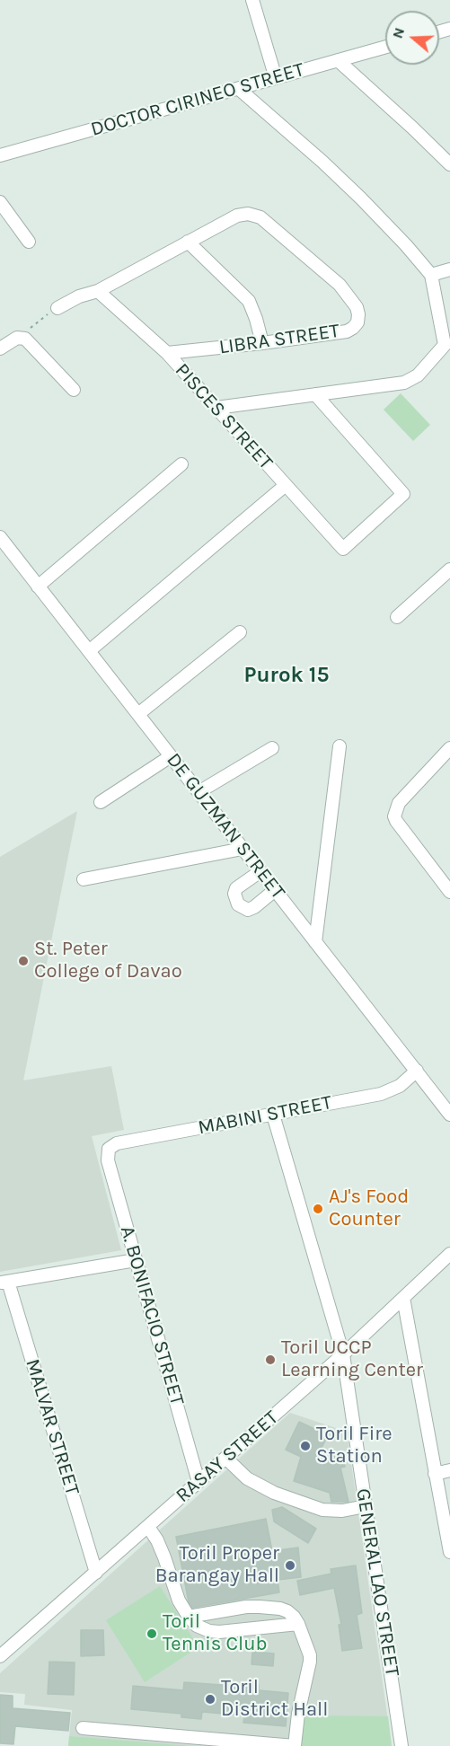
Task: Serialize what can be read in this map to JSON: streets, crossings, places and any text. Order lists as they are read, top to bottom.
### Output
{
  "streets": {
    "street": [
      "DOCTOR CIRINEO STREET",
      "LIBRA STREET",
      "PISCES STREET",
      "DE GUZMAN STREET",
      "MABINI STREET",
      "A. BONIFACIO STREET",
      "MALVAR STREET",
      "RASAY STREET",
      "GENERAL LAO STREET"
    ]
  },
  "crossings": [
    ["LIBRA STREET", "PISCES STREET"],
    ["DE GUZMAN STREET", "MABINI STREET"],
    ["MABINI STREET", "A. BONIFACIO STREET"],
    ["MABINI STREET", "GENERAL LAO STREET"],
    ["A. BONIFACIO STREET", "RASAY STREET"],
    ["MALVAR STREET", "RASAY STREET"],
    ["RASAY STREET", "GENERAL LAO STREET"]
  ],
  "districts": ["Purok 15"],
  "places": [
    "St. Peter College of Davao",
    "AJ's Food Counter",
    "Toril UCCP Learning Center",
    "Toril Fire Station",
    "Toril Proper Barangay Hall",
    "Toril Tennis Club",
    "Toril District Hall"
  ],
  "north": "left"
}
